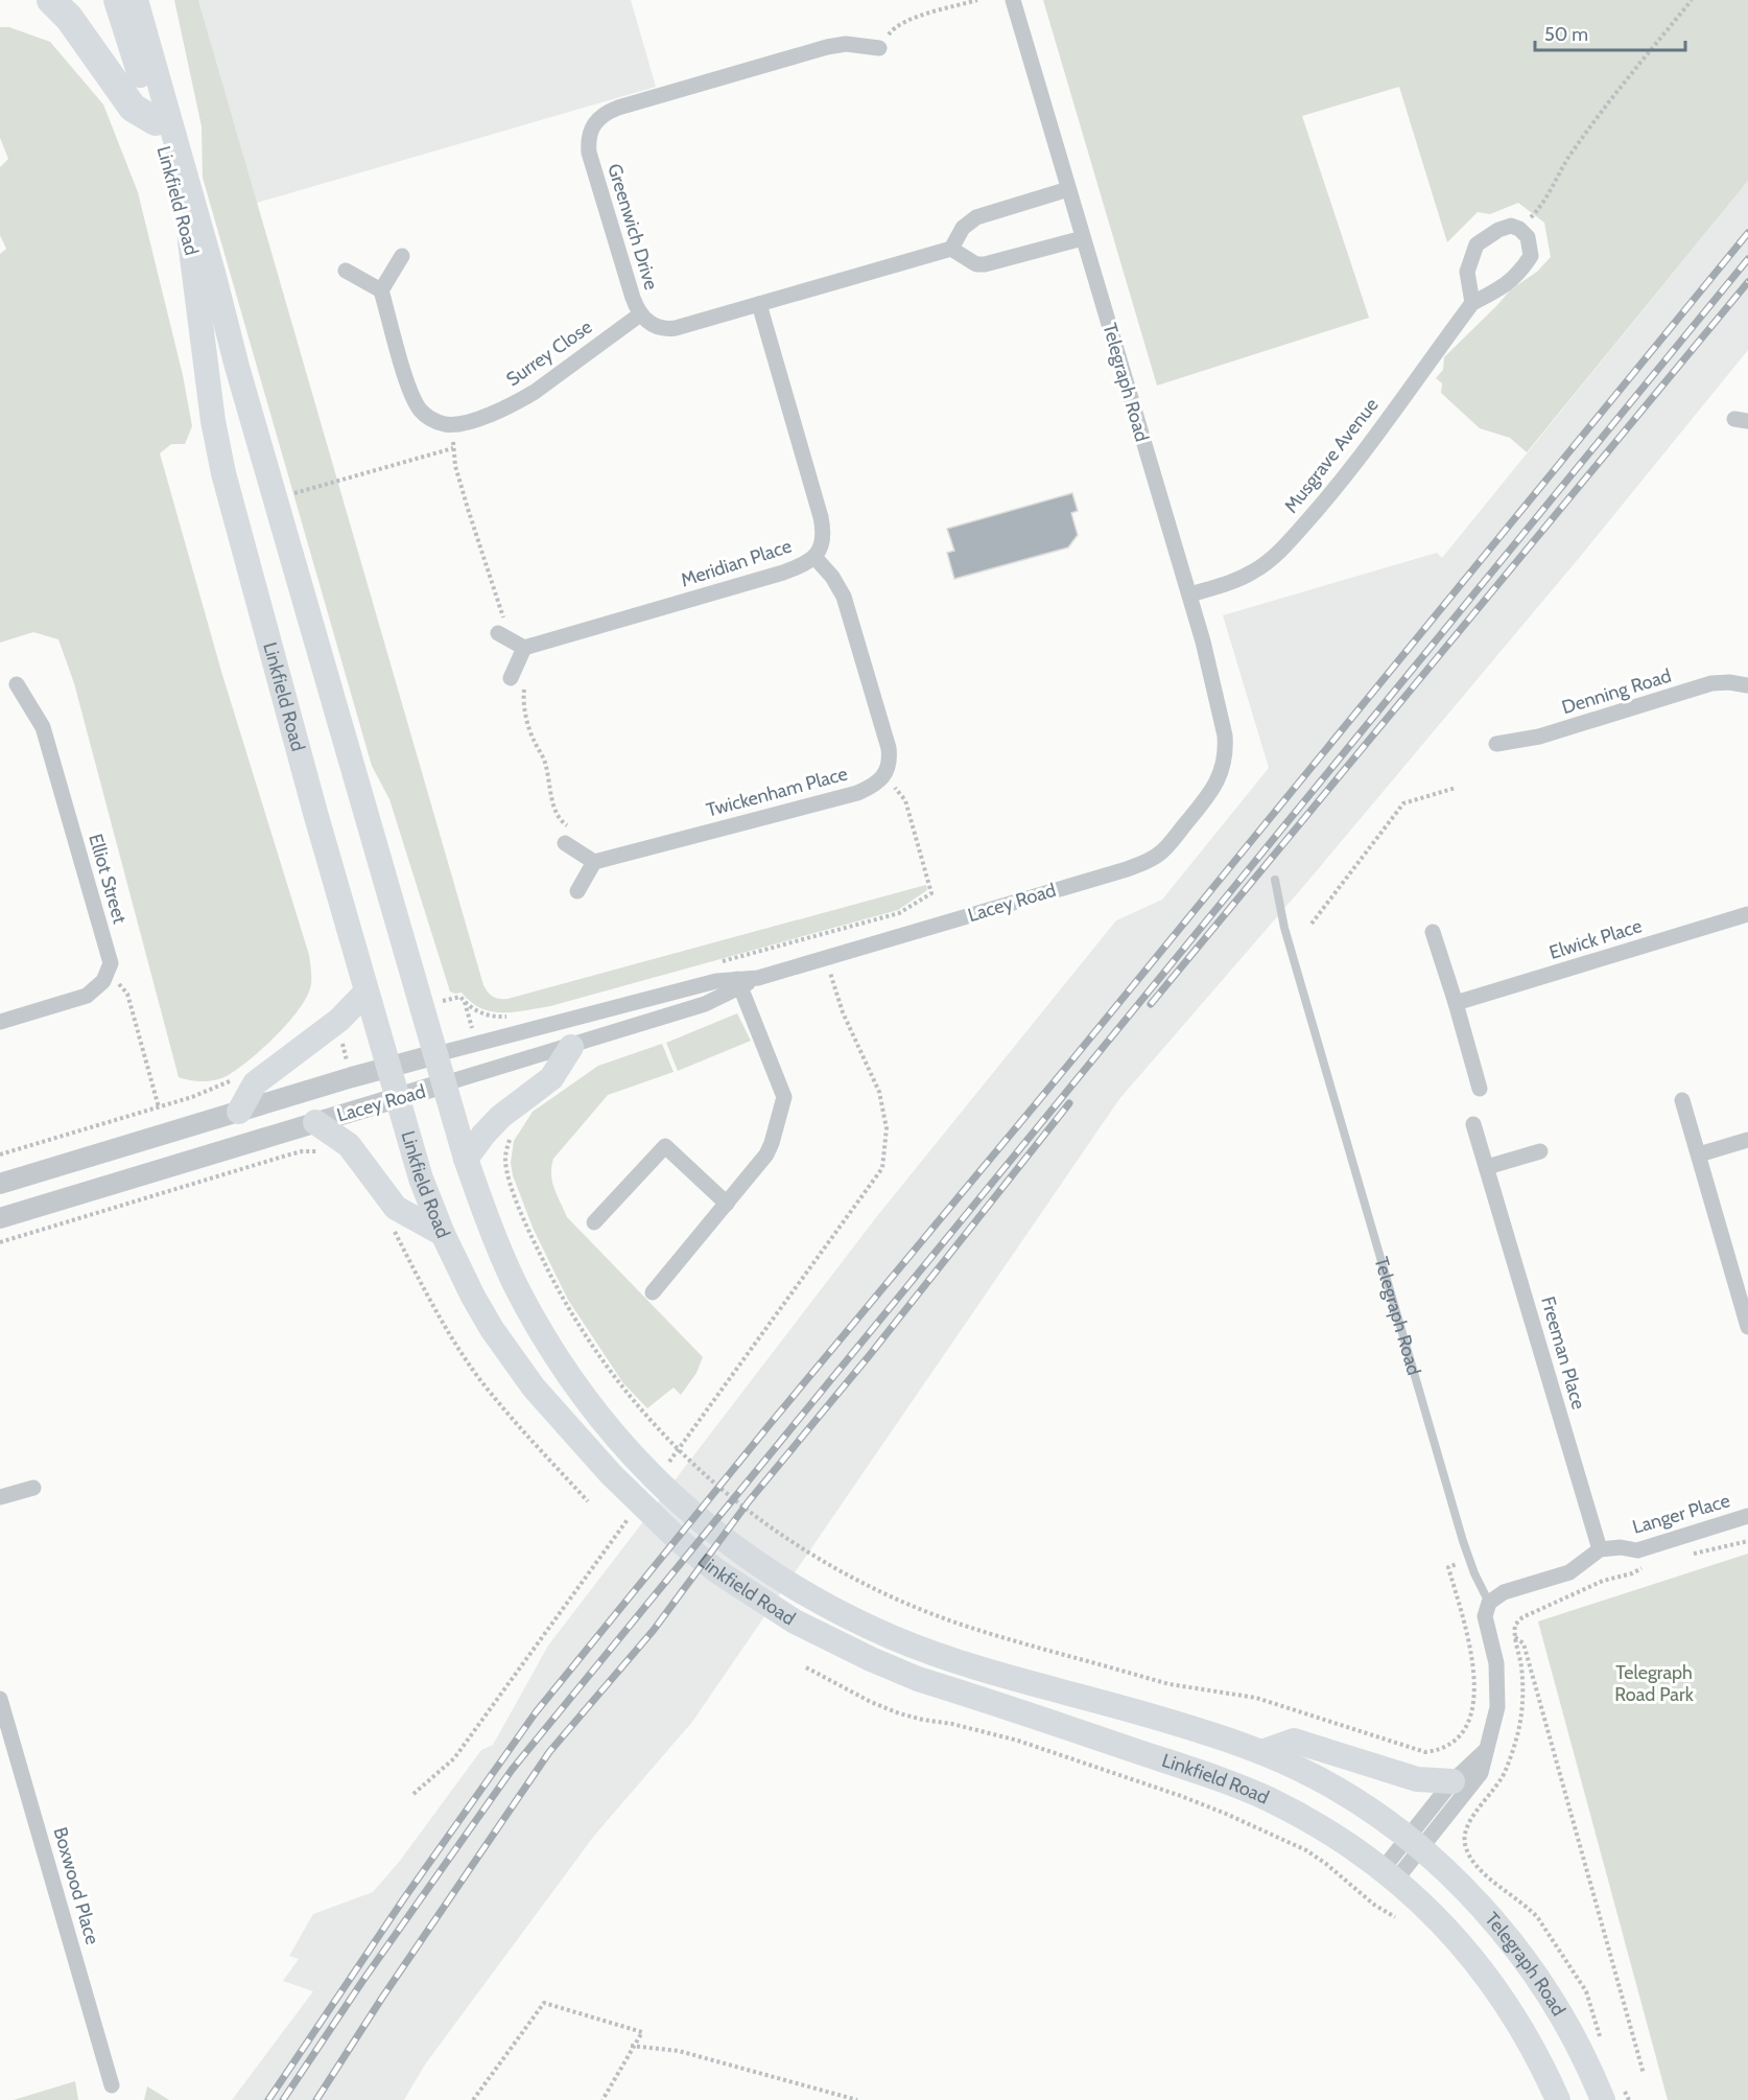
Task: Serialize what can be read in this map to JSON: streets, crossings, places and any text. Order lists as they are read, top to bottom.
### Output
{
  "streets": {
    "main road": ["Linkfield Road", "Telegraph Road"],
    "street": [
      "Greenwich Drive",
      "Surrey Close",
      "Musgrave Avenue",
      "Meridian Place",
      "Denning Road",
      "Twickenham Place",
      "Elliot Street",
      "Lacey Road",
      "Elwick Place",
      "Freeman Place",
      "Langer Place",
      "Boxwood Place"
    ]
  },
  "crossings": [
    ["Linkfield Road", "Telegraph Road"],
    ["Linkfield Road", "Lacey Road"],
    ["Greenwich Drive", "Surrey Close"],
    ["Greenwich Drive", "Meridian Place"],
    ["Telegraph Road", "Musgrave Avenue"],
    ["Telegraph Road", "Lacey Road"],
    ["Freeman Place", "Langer Place"]
  ],
  "parks": ["Telegraph Road Park"],
  "scale_bar": "50 m"
}
